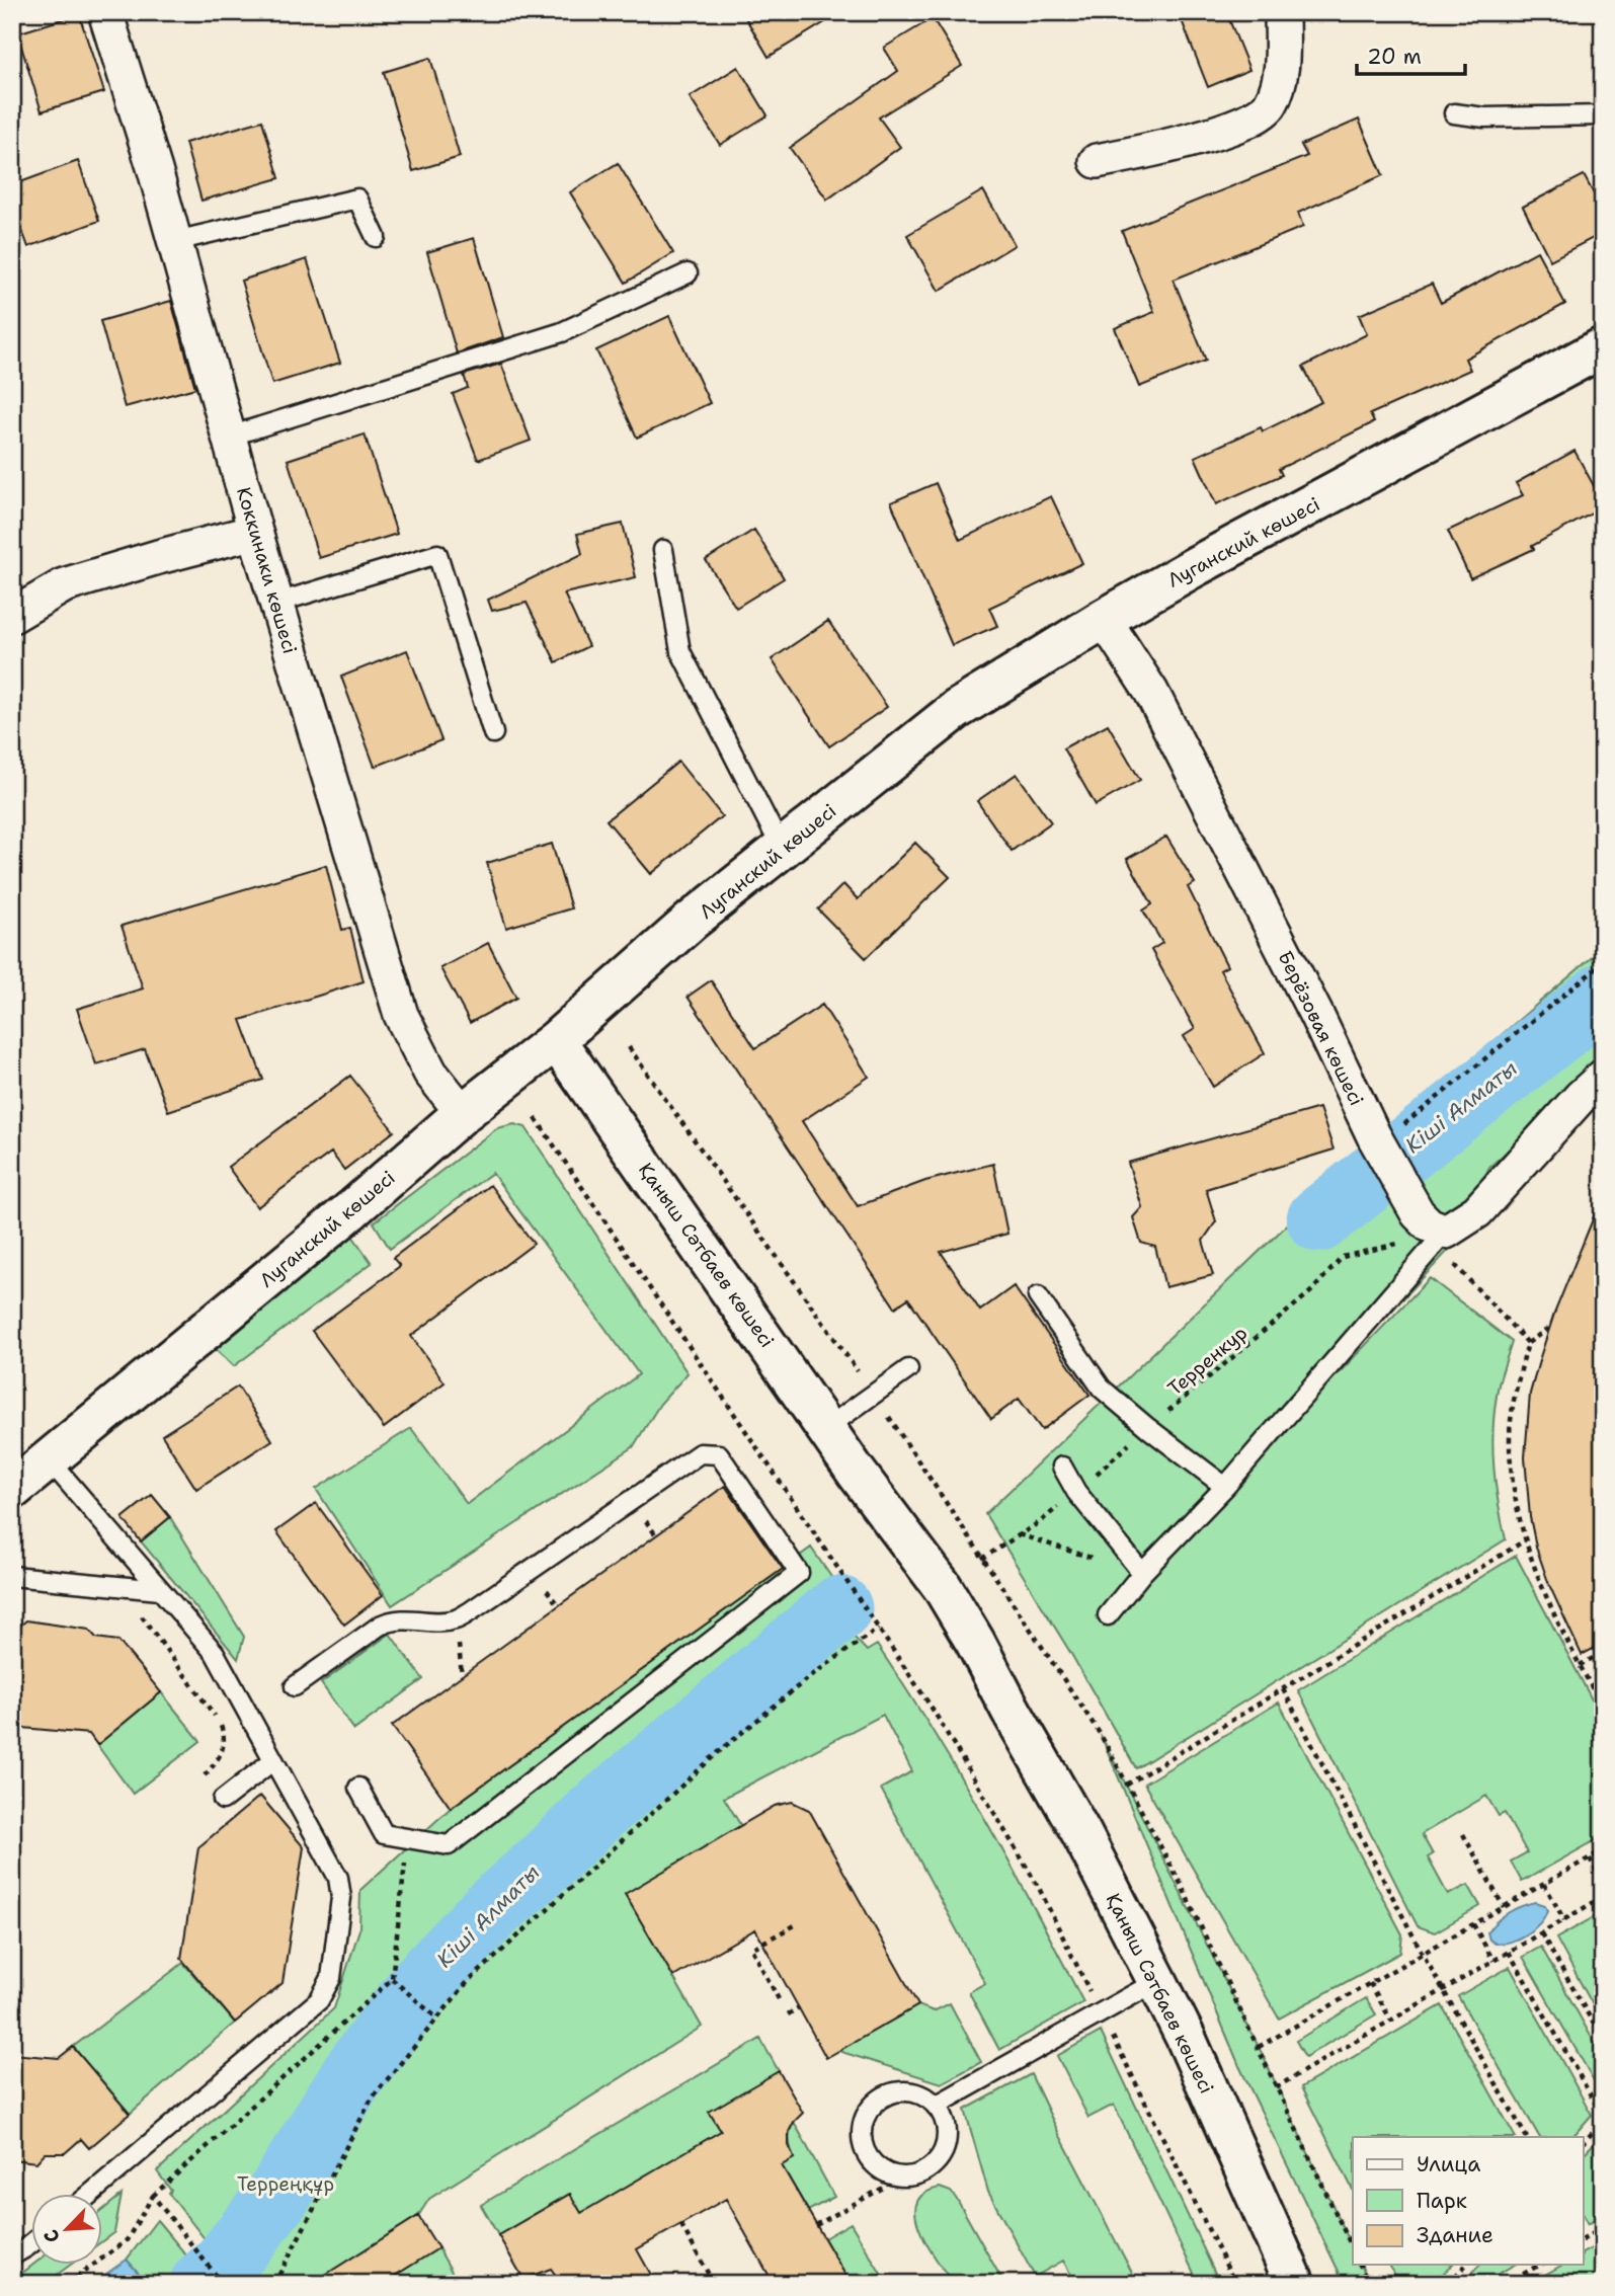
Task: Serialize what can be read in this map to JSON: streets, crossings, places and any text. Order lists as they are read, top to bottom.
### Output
{
  "streets": {
    "street": [
      "Луганский көшесі",
      "Коккинаки көшесі",
      "Берёзовая көшесі",
      "Қаныш Сәтбаев көшесі"
    ],
    "path": ["Терренкур"]
  },
  "crossings": [
    ["Луганский көшесі", "Коккинаки көшесі"],
    ["Луганский көшесі", "Берёзовая көшесі"],
    ["Луганский көшесі", "Қаныш Сәтбаев көшесі"],
    ["Берёзовая көшесі", "Терренкур"]
  ],
  "water": ["Кіші Алматы"],
  "parks": ["Терреңқұр"],
  "legend": ["Улица", "Парк", "Здание"],
  "scale_bar": "20 m",
  "north": "bottom left"
}
